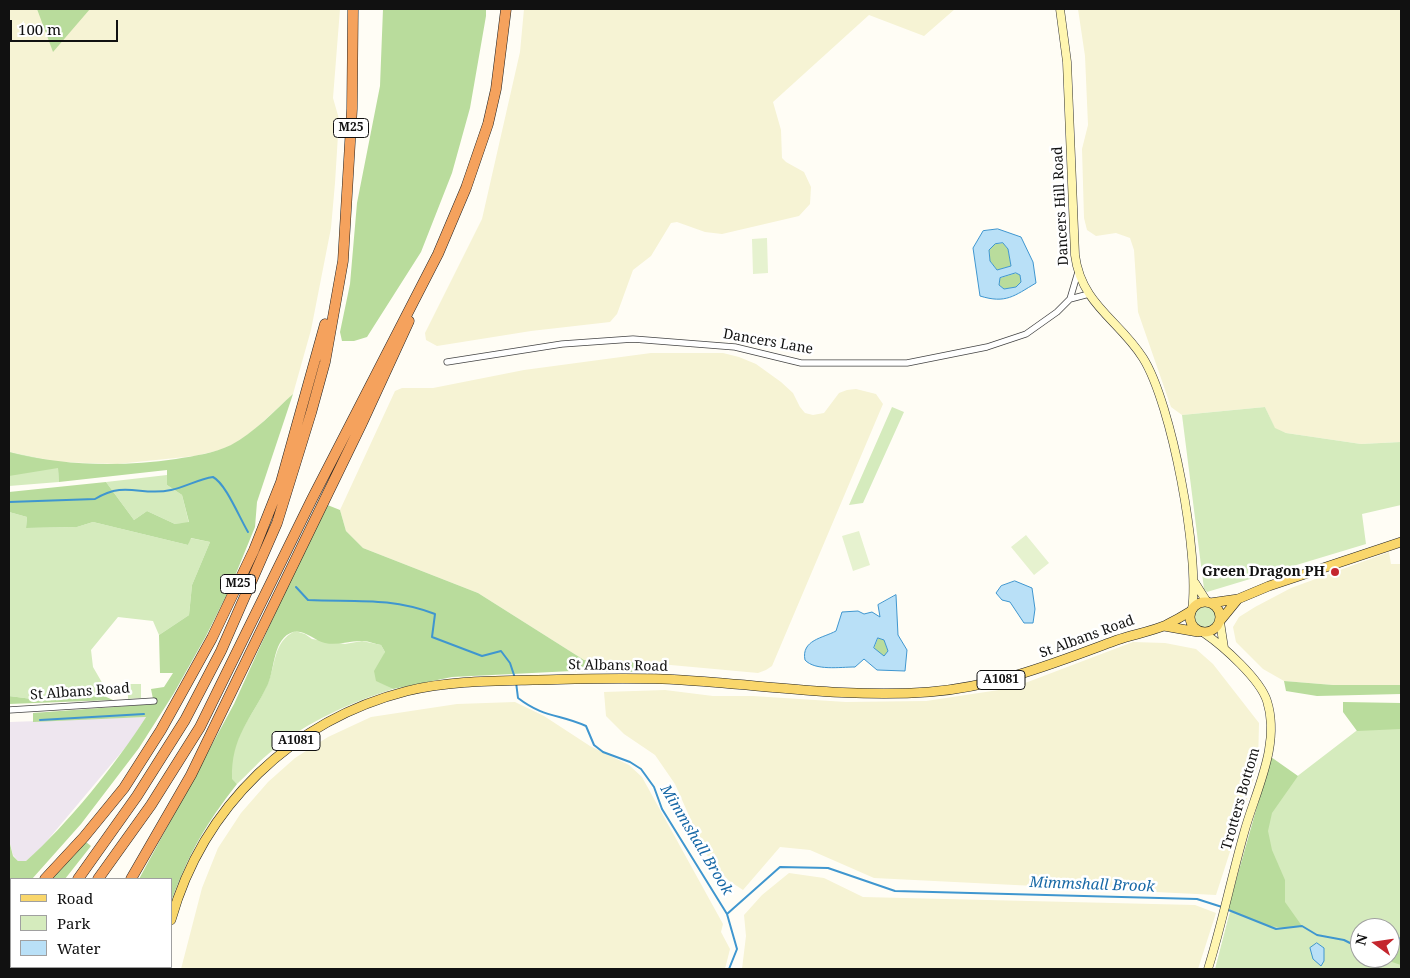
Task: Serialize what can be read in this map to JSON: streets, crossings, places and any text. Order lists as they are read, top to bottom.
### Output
{
  "streets": {
    "highway": ["M25"],
    "main road": ["St Albans Road", "A1081"],
    "street": ["Dancers Hill Road", "Dancers Lane", "Trotters Bottom"]
  },
  "crossings": [
    ["Dancers Hill Road", "Dancers Lane"],
    ["Dancers Hill Road", "St Albans Road"],
    ["Dancers Hill Road", "Trotters Bottom"],
    ["St Albans Road", "Trotters Bottom"]
  ],
  "water": ["Mimmshall Brook"],
  "places": ["Green Dragon PH"],
  "legend": ["Road", "Park", "Water"],
  "scale_bar": "100 m",
  "north": "left"
}
